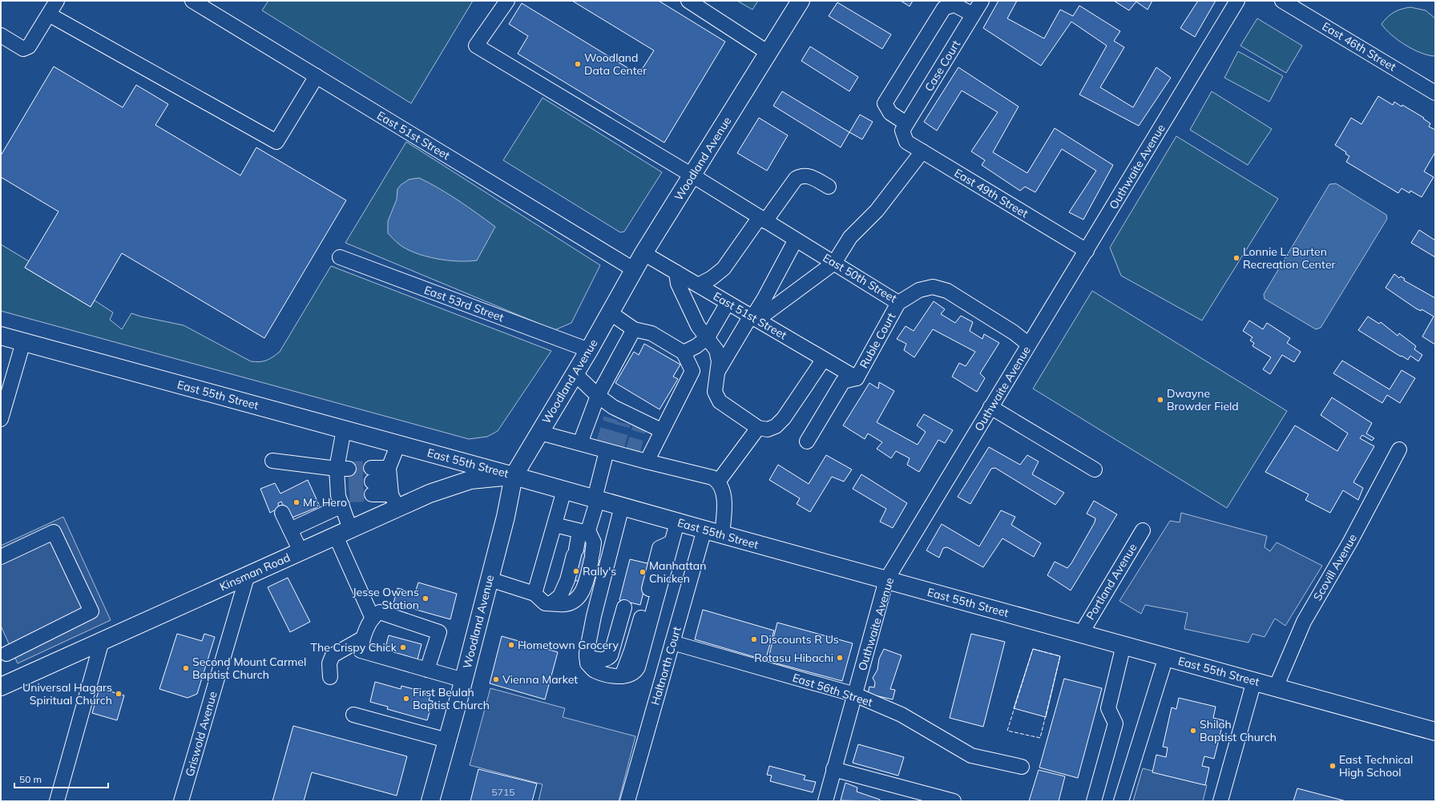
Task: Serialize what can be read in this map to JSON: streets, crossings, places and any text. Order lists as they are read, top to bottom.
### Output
{
  "streets": {
    "main road": ["Woodland Avenue", "East 55th Street", "Kinsman Road"],
    "street": [
      "East 46th Street",
      "Case Court",
      "East 51st Street",
      "Outhwaite Avenue",
      "East 49th Street",
      "East 50th Street",
      "East 53rd Street",
      "Ruble Court",
      "Scovill Avenue",
      "Portland Avenue",
      "Haltnorth Court",
      "East 56th Street",
      "Griswold Avenue"
    ]
  },
  "crossings": [
    ["Case Court", "East 49th Street"],
    ["East 51st Street", "Woodland Avenue"],
    ["East 51st Street", "Ruble Court"],
    ["Woodland Avenue", "East 50th Street"],
    ["Woodland Avenue", "East 53rd Street"],
    ["Woodland Avenue", "East 55th Street"],
    ["Woodland Avenue", "Kinsman Road"],
    ["Outhwaite Avenue", "East 49th Street"],
    ["Outhwaite Avenue", "East 50th Street"],
    ["Outhwaite Avenue", "East 55th Street"],
    ["Outhwaite Avenue", "East 56th Street"],
    ["East 50th Street", "Ruble Court"],
    ["East 55th Street", "Scovill Avenue"],
    ["East 55th Street", "Kinsman Road"],
    ["East 55th Street", "Portland Avenue"],
    ["East 55th Street", "Haltnorth Court"],
    ["Kinsman Road", "Griswold Avenue"],
    ["Haltnorth Court", "East 56th Street"]
  ],
  "places": [
    "Woodland Data Center",
    "Lonnie L. Burten Recreation Center",
    "Dwayne Browder Field",
    "Mr. Hero",
    "Rally's",
    "Manhattan Chicken",
    "Jesse Owens Station",
    "Discounts R Us",
    "Hometown Grocery",
    "The Crispy Chick",
    "Rotasu Hibachi",
    "Second Mount Carmel Baptist Church",
    "Vienna Market",
    "Universal Hagars Spiritual Church",
    "First Beulah Baptist Church",
    "Shiloh Baptist Church",
    "East Technical High School"
  ],
  "house_numbers": ["5715"],
  "scale_bar": "50 m"
}
